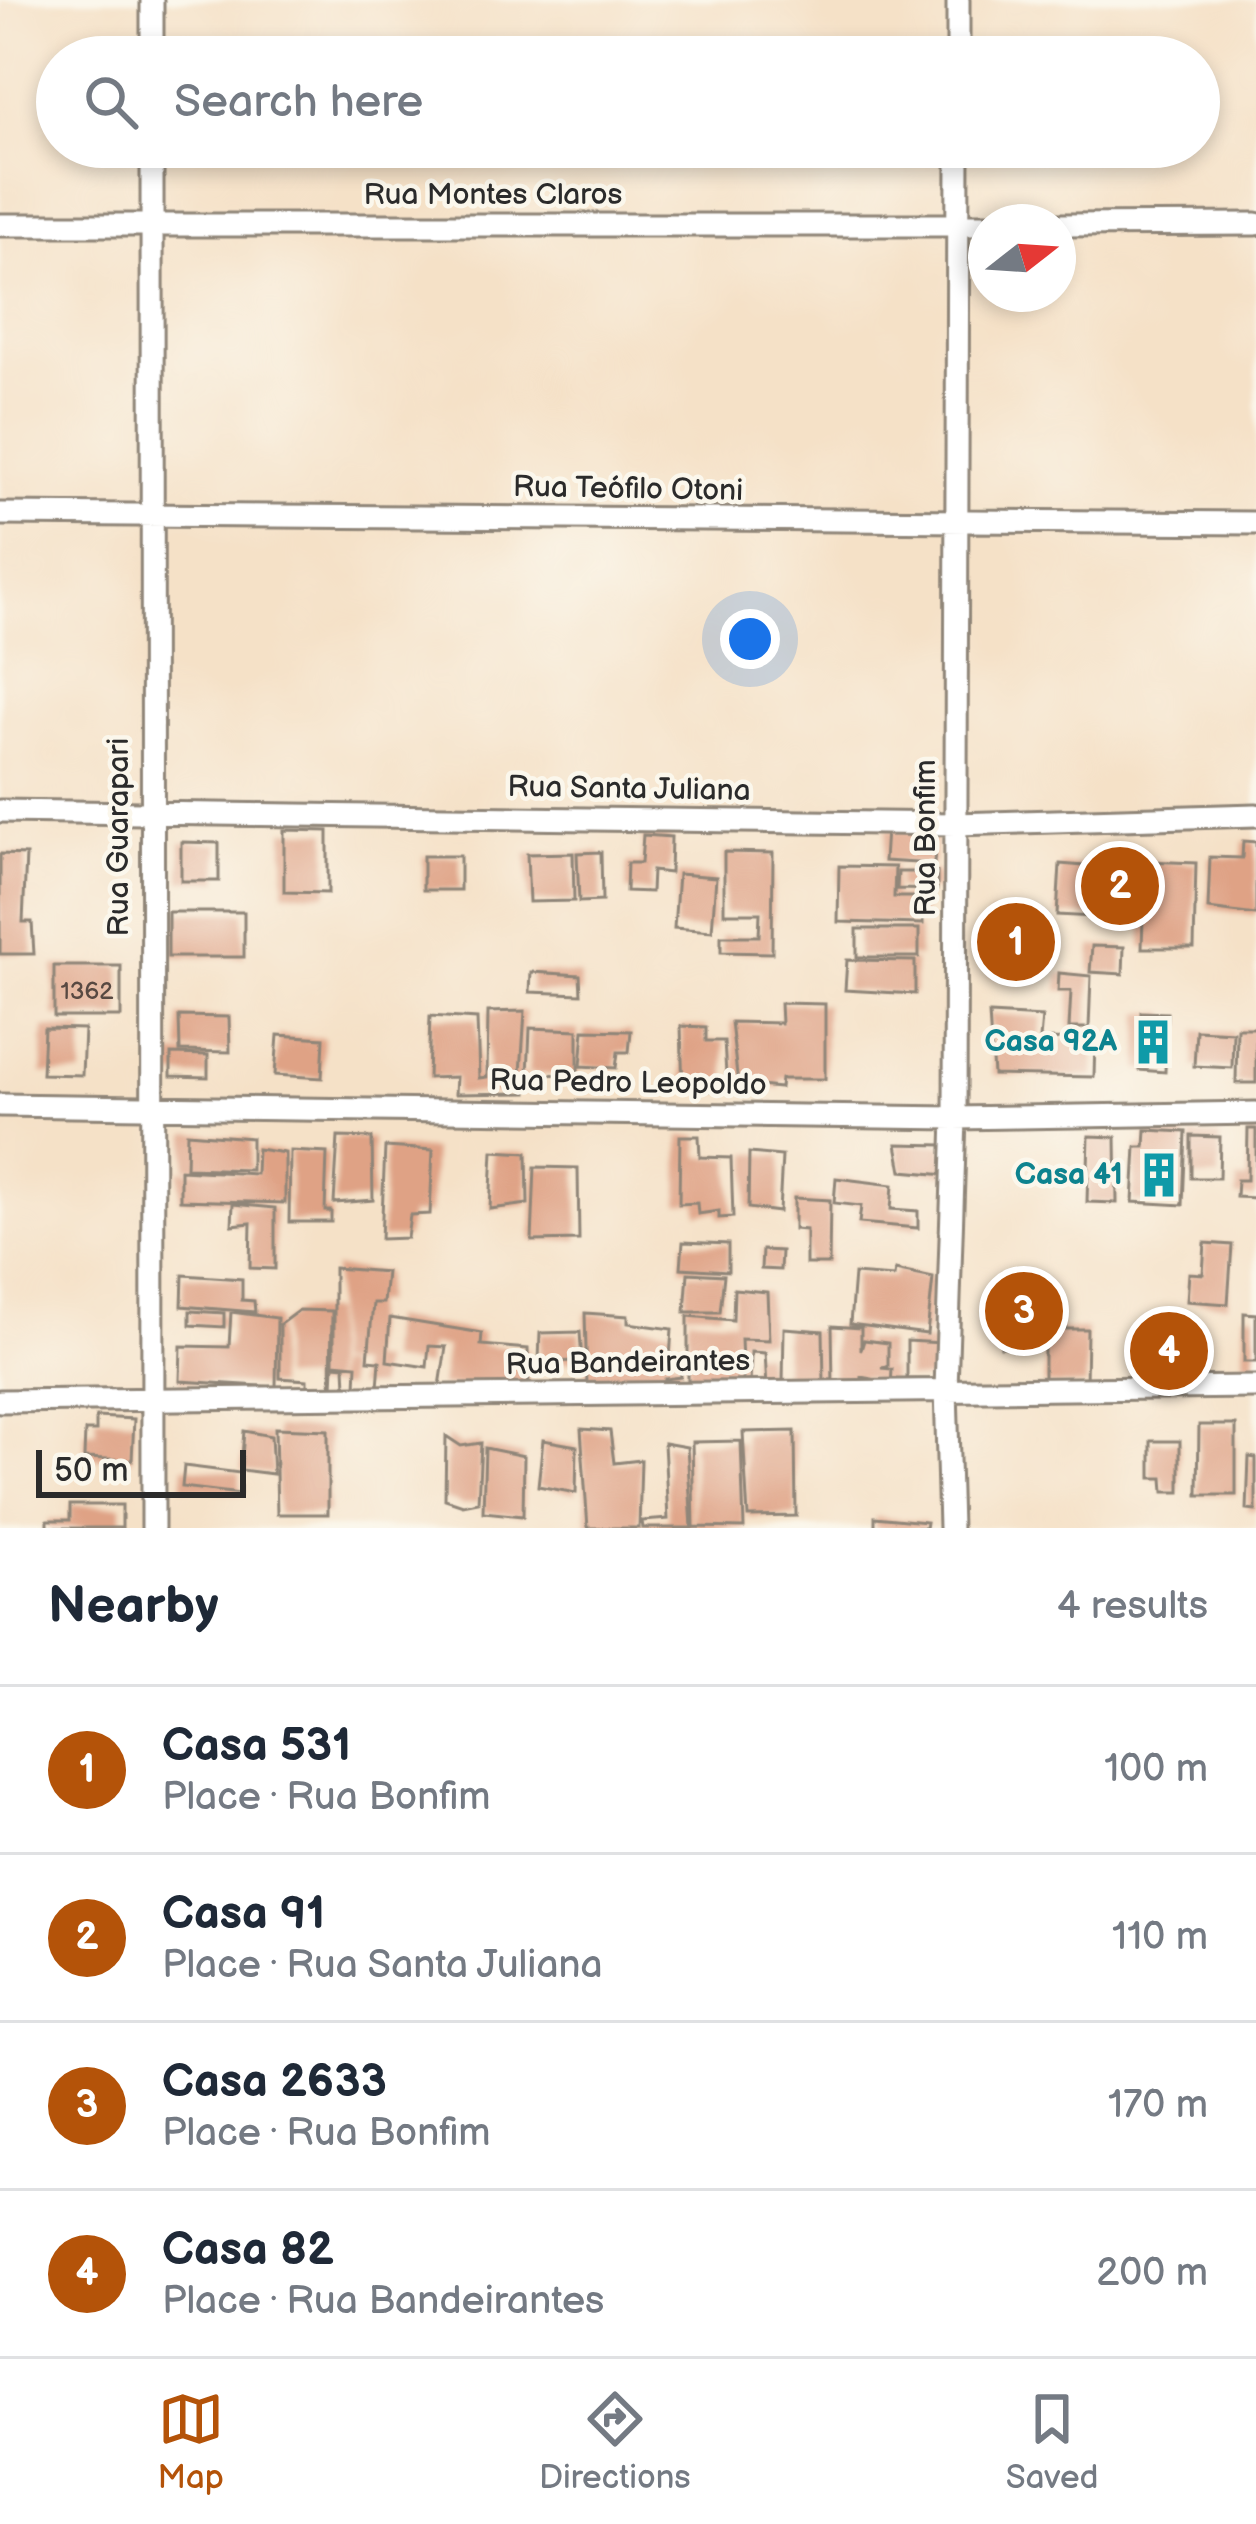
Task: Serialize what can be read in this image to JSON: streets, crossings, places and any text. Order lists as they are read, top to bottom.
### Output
{
  "streets": {
    "street": [
      "Rua Montes Claros",
      "Rua Teófilo Otoni",
      "Rua Santa Juliana",
      "Rua Guarapari",
      "Rua Bonfim",
      "Rua Pedro Leopoldo",
      "Rua Bandeirantes"
    ]
  },
  "crossings": [
    ["Rua Montes Claros", "Rua Guarapari"],
    ["Rua Montes Claros", "Rua Bonfim"],
    ["Rua Teófilo Otoni", "Rua Guarapari"],
    ["Rua Teófilo Otoni", "Rua Bonfim"],
    ["Rua Santa Juliana", "Rua Guarapari"],
    ["Rua Santa Juliana", "Rua Bonfim"],
    ["Rua Guarapari", "Rua Pedro Leopoldo"],
    ["Rua Guarapari", "Rua Bandeirantes"],
    ["Rua Bonfim", "Rua Pedro Leopoldo"],
    ["Rua Bonfim", "Rua Bandeirantes"]
  ],
  "places": {
    "building": ["Casa 92A", "Casa 41"]
  },
  "house_numbers": ["1362"],
  "scale_bar": "50 m",
  "north": "right",
  "page": {
    "search": "Search here",
    "pins": [
      "2",
      "1",
      "3",
      "4"
    ],
    "scale": "50 m",
    "heading": ["Nearby", "4 results"],
    "list": [
      {
        "mark": "1",
        "name": "Casa 531",
        "note": "Place · Rua Bonfim",
        "value": "100 m"
      },
      {
        "mark": "2",
        "name": "Casa 91",
        "note": "Place · Rua Santa Juliana",
        "value": "110 m"
      },
      {
        "mark": "3",
        "name": "Casa 2633",
        "note": "Place · Rua Bonfim",
        "value": "170 m"
      },
      {
        "mark": "4",
        "name": "Casa 82",
        "note": "Place · Rua Bandeirantes",
        "value": "200 m"
      }
    ],
    "nav": ["Map", "Directions", "Saved"]
  }
}
